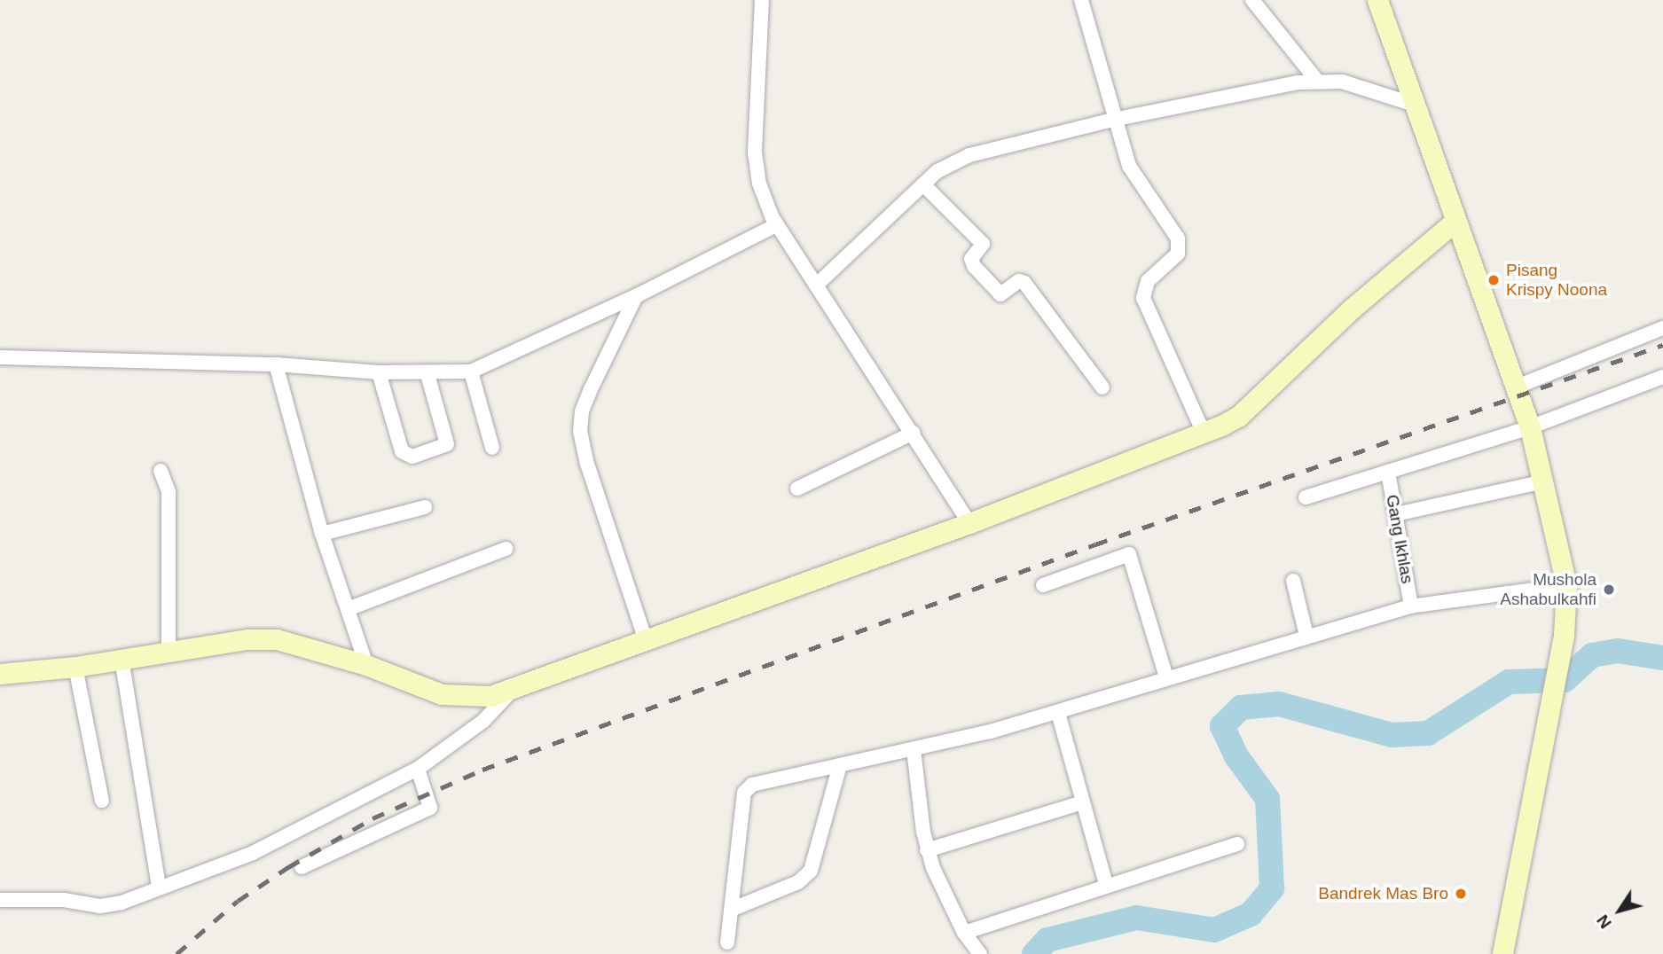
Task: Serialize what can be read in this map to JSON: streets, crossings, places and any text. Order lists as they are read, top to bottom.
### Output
{
  "streets": {
    "street": ["Gang Ikhlas"]
  },
  "places": ["Pisang Krispy Noona", "Mushola Ashabulkahfi", "Bandrek Mas Bro"],
  "north": "bottom left"
}
